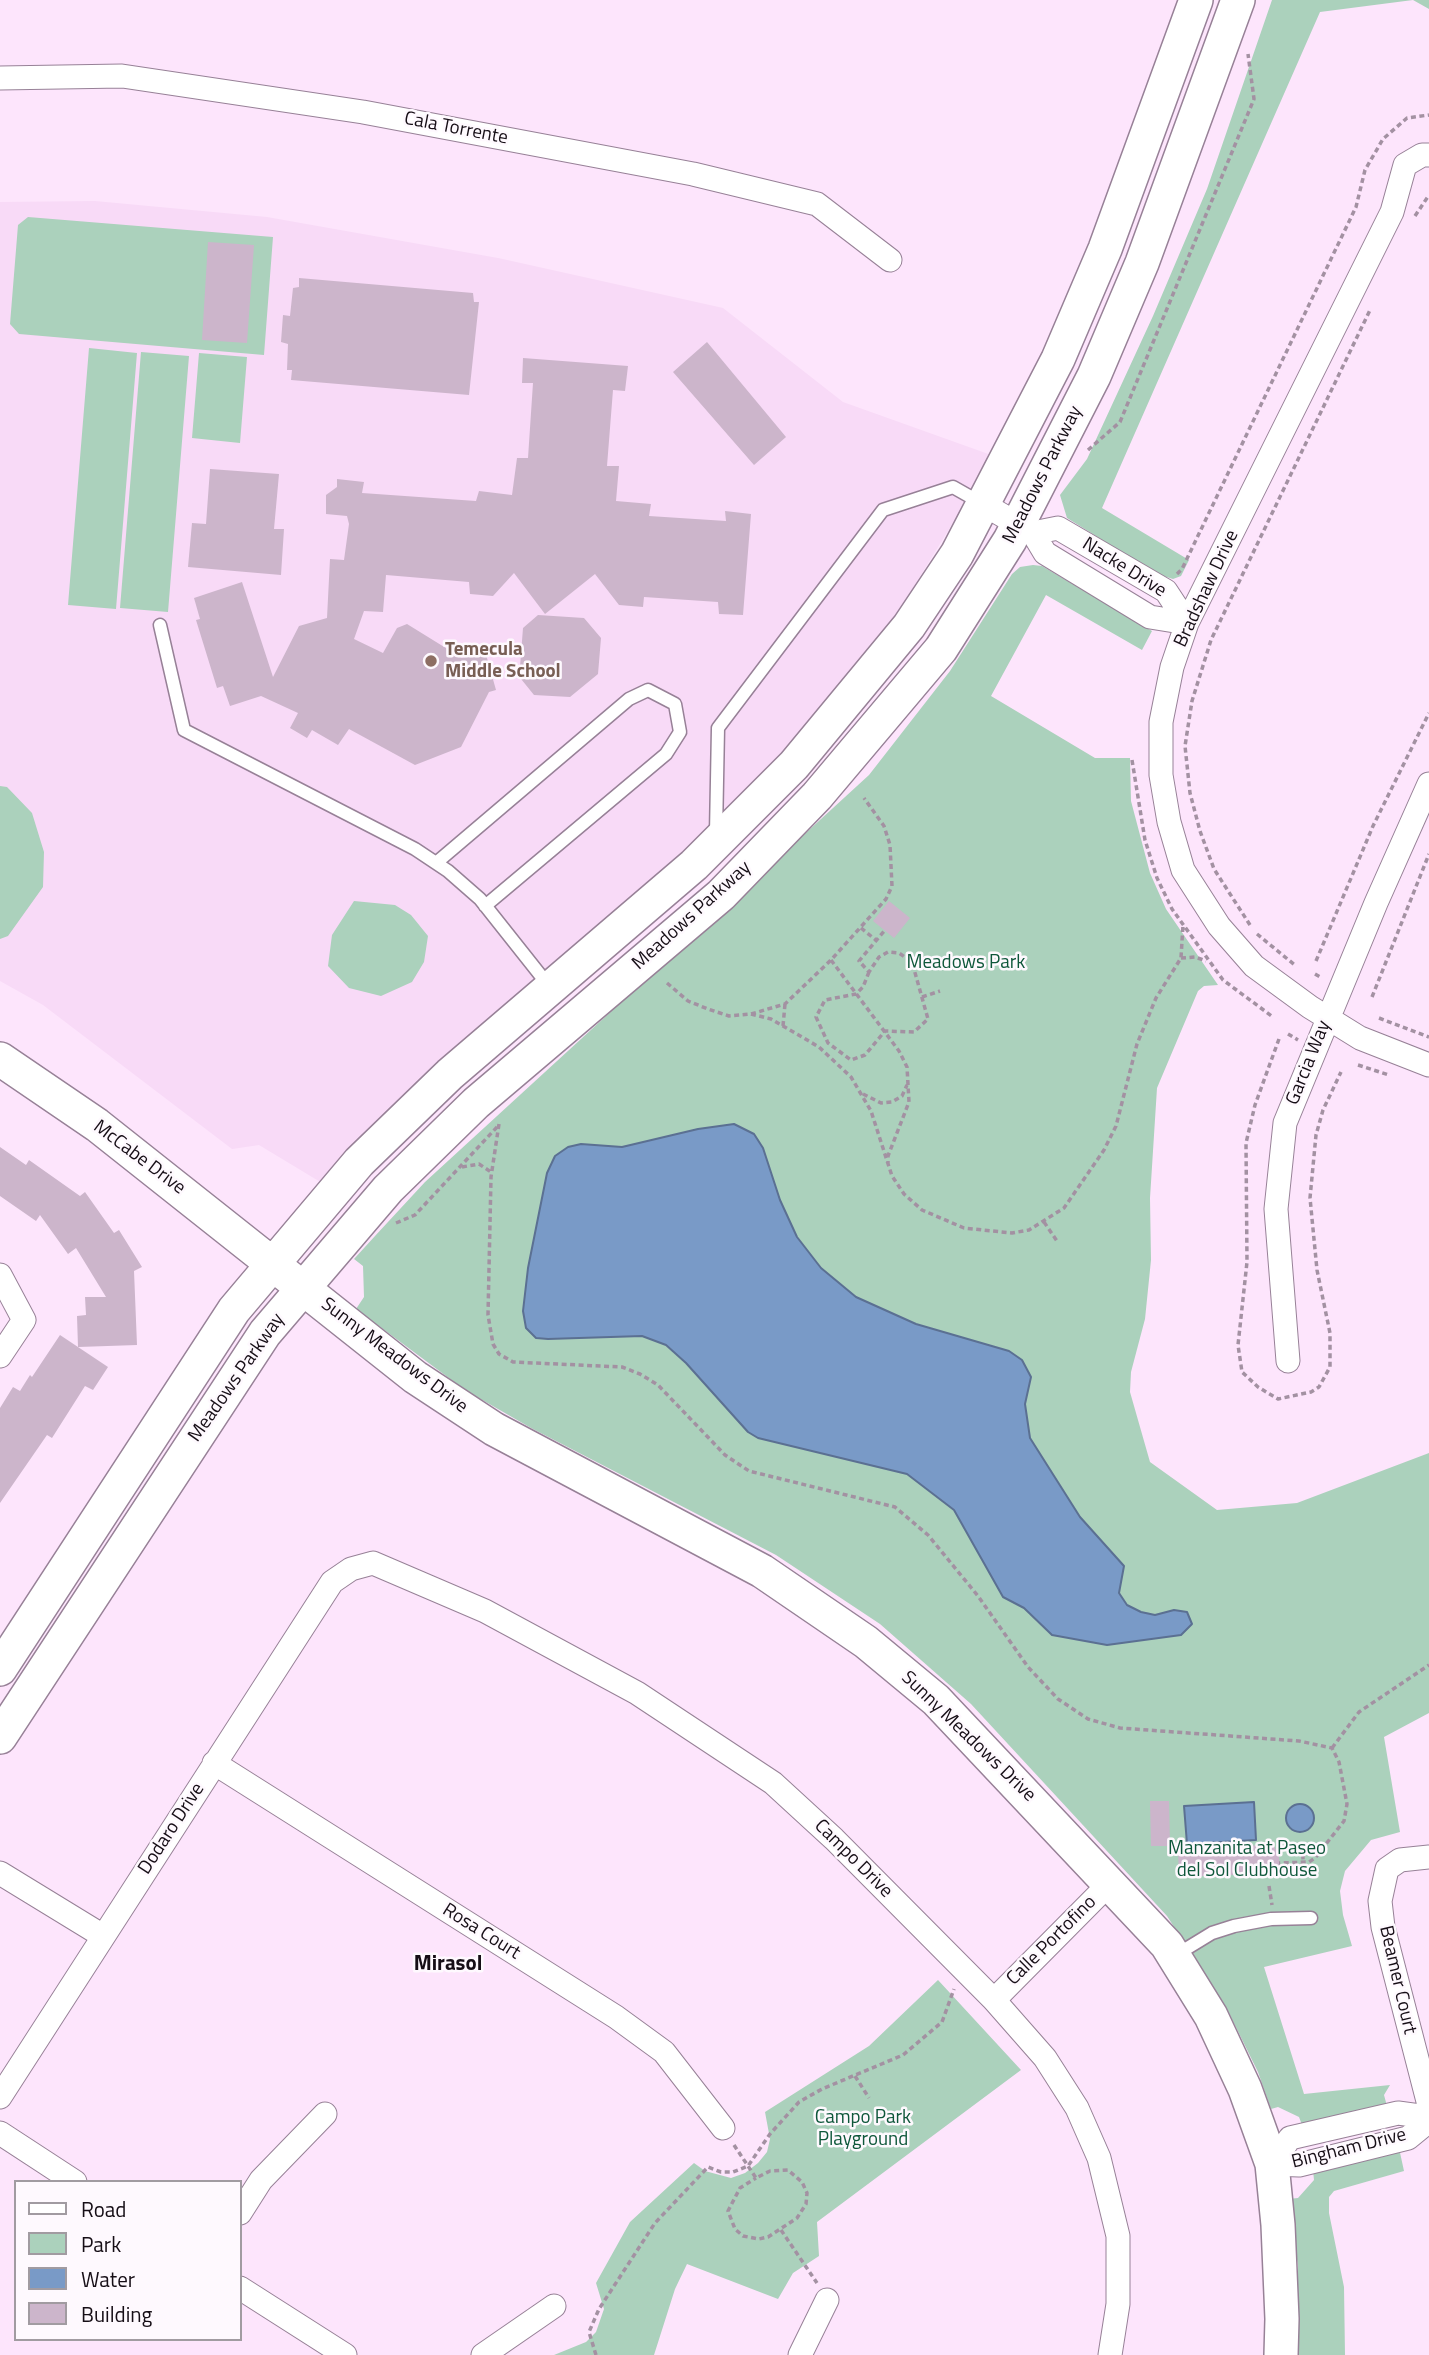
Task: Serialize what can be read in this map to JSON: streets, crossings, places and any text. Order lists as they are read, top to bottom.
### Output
{
  "streets": {
    "main road": ["Meadows Parkway", "McCabe Drive", "Sunny Meadows Drive"],
    "street": [
      "Cala Torrente",
      "Nacke Drive",
      "Bradshaw Drive",
      "Garcia Way",
      "Dodaro Drive",
      "Campo Drive",
      "Rosa Court",
      "Calle Portofino",
      "Beamer Court",
      "Bingham Drive"
    ]
  },
  "crossings": [
    ["Meadows Parkway", "Nacke Drive"],
    ["Meadows Parkway", "McCabe Drive"],
    ["Meadows Parkway", "Sunny Meadows Drive"],
    ["Nacke Drive", "Bradshaw Drive"],
    ["Bradshaw Drive", "Garcia Way"],
    ["McCabe Drive", "Sunny Meadows Drive"],
    ["Sunny Meadows Drive", "Calle Portofino"],
    ["Sunny Meadows Drive", "Bingham Drive"],
    ["Dodaro Drive", "Campo Drive"],
    ["Dodaro Drive", "Rosa Court"],
    ["Campo Drive", "Calle Portofino"]
  ],
  "districts": ["Mirasol"],
  "parks": ["Meadows Park", "Manzanita at Paseo del Sol Clubhouse", "Campo Park Playground"],
  "places": ["Temecula Middle School"],
  "legend": [
    "Road",
    "Park",
    "Water",
    "Building"
  ]
}
